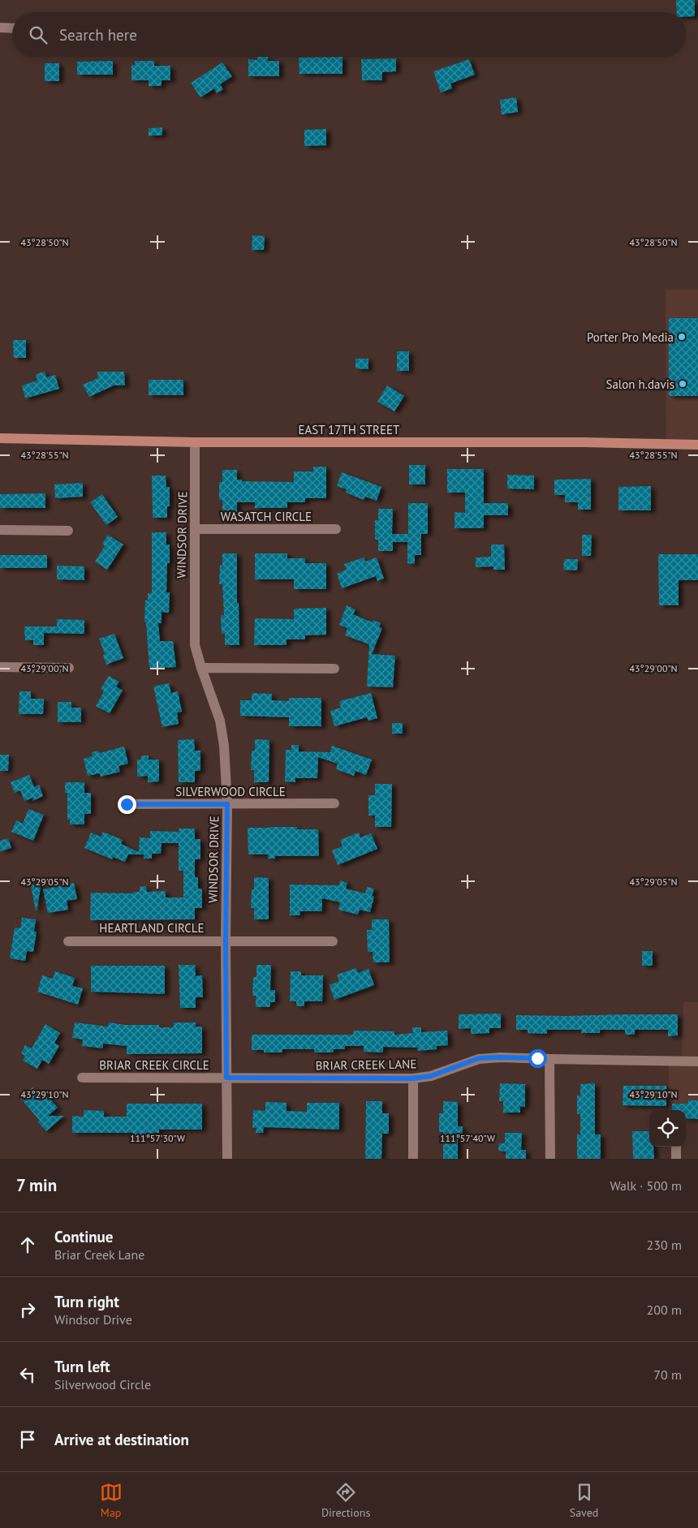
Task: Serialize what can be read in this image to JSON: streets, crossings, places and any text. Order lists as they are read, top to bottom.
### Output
{
  "streets": {
    "main road": ["EAST 17TH STREET"],
    "street": [
      "WASATCH CIRCLE",
      "WINDSOR DRIVE",
      "SILVERWOOD CIRCLE",
      "HEARTLAND CIRCLE",
      "BRIAR CREEK CIRCLE",
      "BRIAR CREEK LANE"
    ]
  },
  "crossings": [
    ["EAST 17TH STREET", "WINDSOR DRIVE"],
    ["WASATCH CIRCLE", "WINDSOR DRIVE"],
    ["WINDSOR DRIVE", "SILVERWOOD CIRCLE"],
    ["WINDSOR DRIVE", "HEARTLAND CIRCLE"],
    ["WINDSOR DRIVE", "BRIAR CREEK CIRCLE"],
    ["WINDSOR DRIVE", "BRIAR CREEK LANE"],
    ["BRIAR CREEK CIRCLE", "BRIAR CREEK LANE"]
  ],
  "places": ["Porter Pro Media", "Salon h.davis"],
  "page": {
    "search": "Search here",
    "heading": ["7 min", "Walk · 500 m"],
    "list": [
      ["Continue", "Briar Creek Lane", "230 m"],
      ["Turn right", "Windsor Drive", "200 m"],
      ["Turn left", "Silverwood Circle", "70 m"],
      "Arrive at destination"
    ],
    "nav": ["Map", "Directions", "Saved"]
  },
  "coordinates": [
    "43°28'50\"N",
    "43°28'55\"N",
    "43°29'00\"N",
    "43°29'05\"N",
    "43°29'10\"N",
    "111°57'30\"W",
    "111°57'40\"W"
  ]
}
